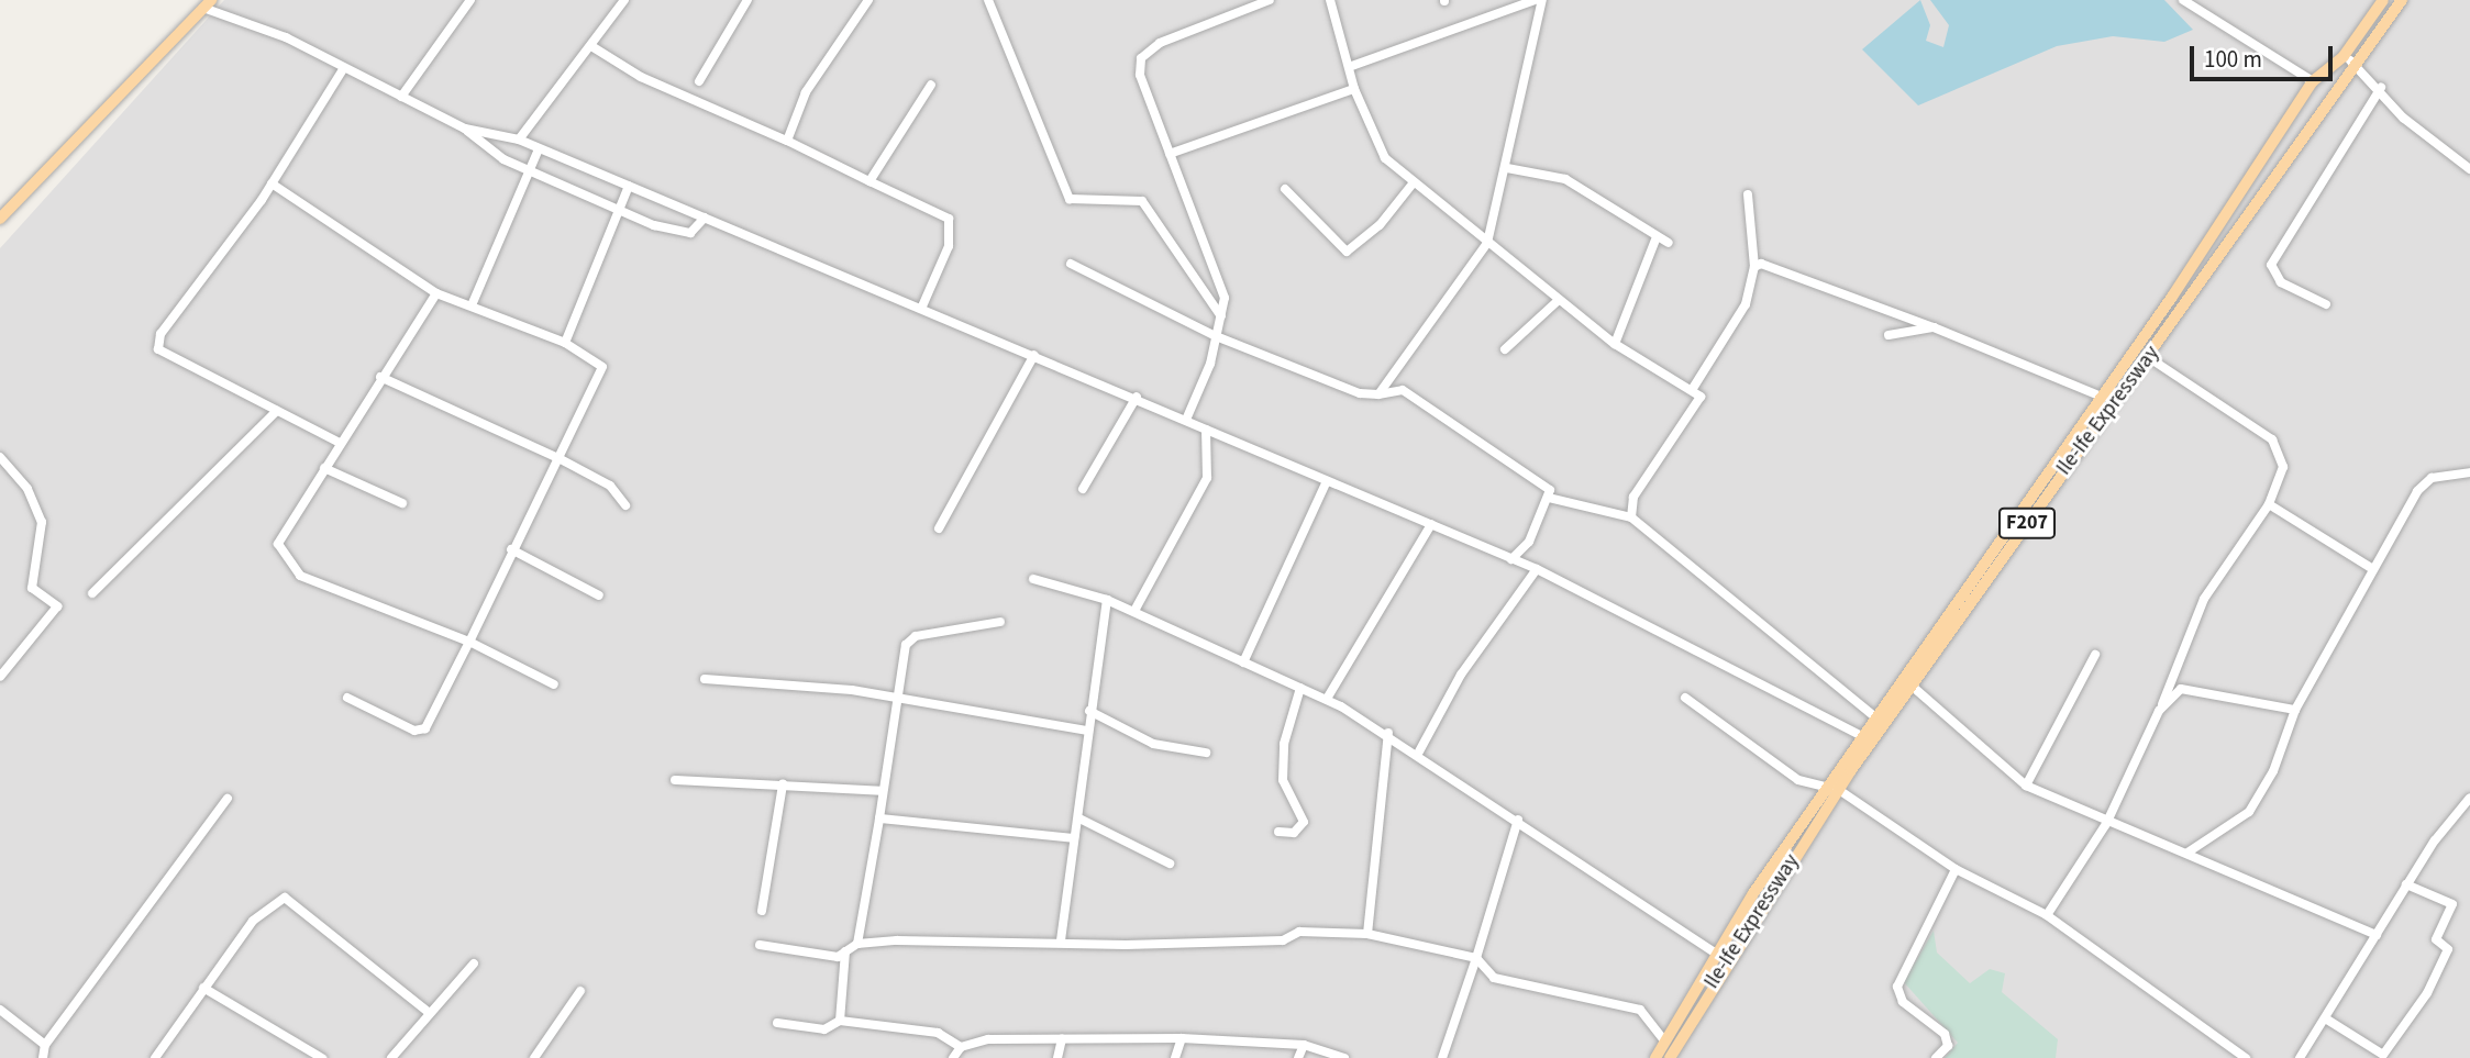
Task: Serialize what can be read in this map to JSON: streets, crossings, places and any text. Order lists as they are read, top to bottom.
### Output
{
  "streets": {
    "main road": ["Ile-Ife Expressway", "F207"]
  },
  "scale_bar": "100 m"
}
